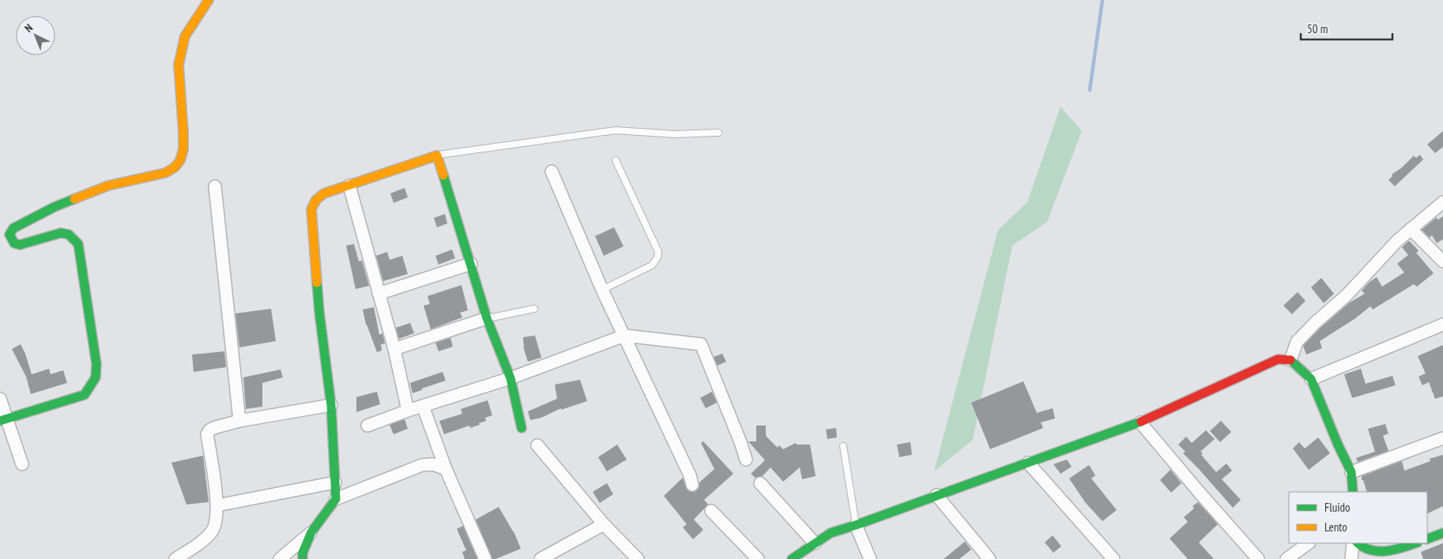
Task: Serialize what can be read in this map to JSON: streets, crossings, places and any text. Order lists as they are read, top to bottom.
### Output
{
  "legend": ["Fluido", "Lento"],
  "scale_bar": "50 m",
  "north": "top left"
}
